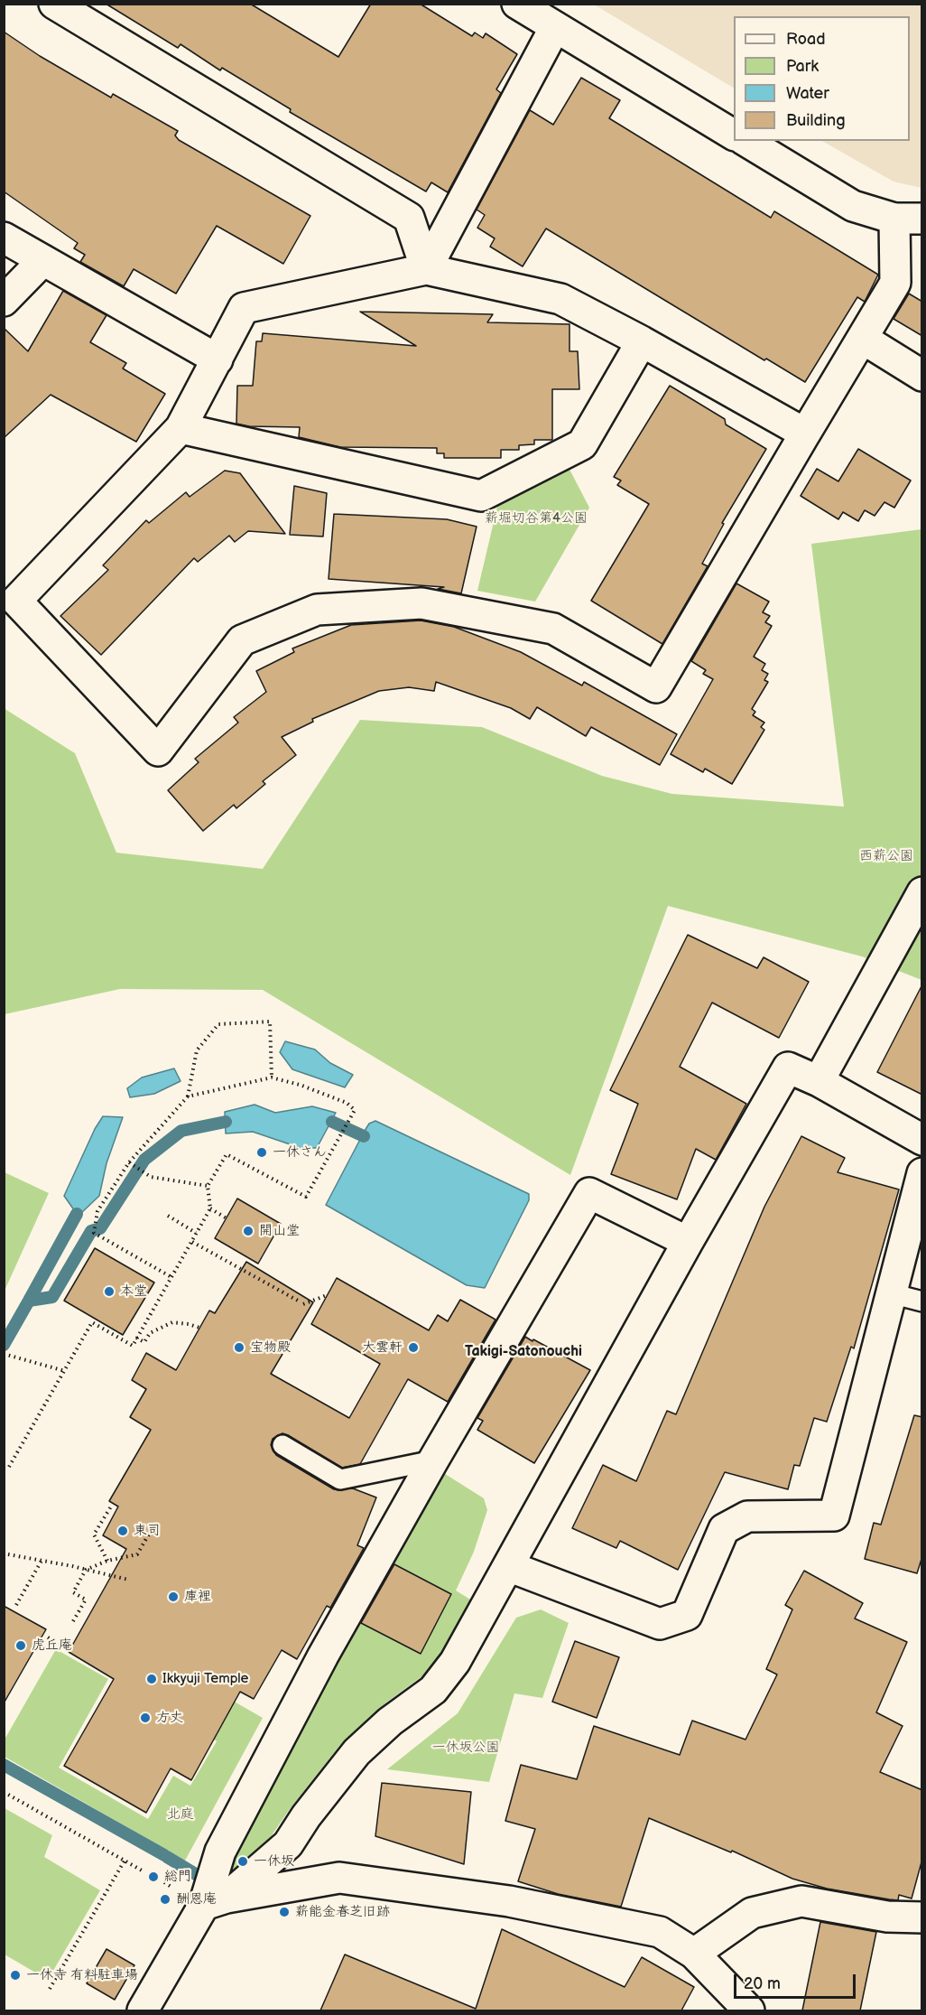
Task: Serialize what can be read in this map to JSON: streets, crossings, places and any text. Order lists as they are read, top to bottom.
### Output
{
  "districts": ["Takigi-Satonouchi"],
  "parks": [
    "薪堀切谷第4公園",
    "西薪公園",
    "一休坂公園",
    "北庭"
  ],
  "places": [
    "一休さん",
    "開山堂",
    "本堂",
    "宝物殿",
    "大雲軒",
    "東司",
    "庫裡",
    "虎丘庵",
    "Ikkyuji Temple",
    "方丈",
    "一休坂",
    "総門",
    "酬恩庵",
    "薪能金春芝旧跡",
    "一休寺 有料駐車場"
  ],
  "legend": [
    "Road",
    "Park",
    "Water",
    "Building"
  ],
  "scale_bar": "20 m"
}
